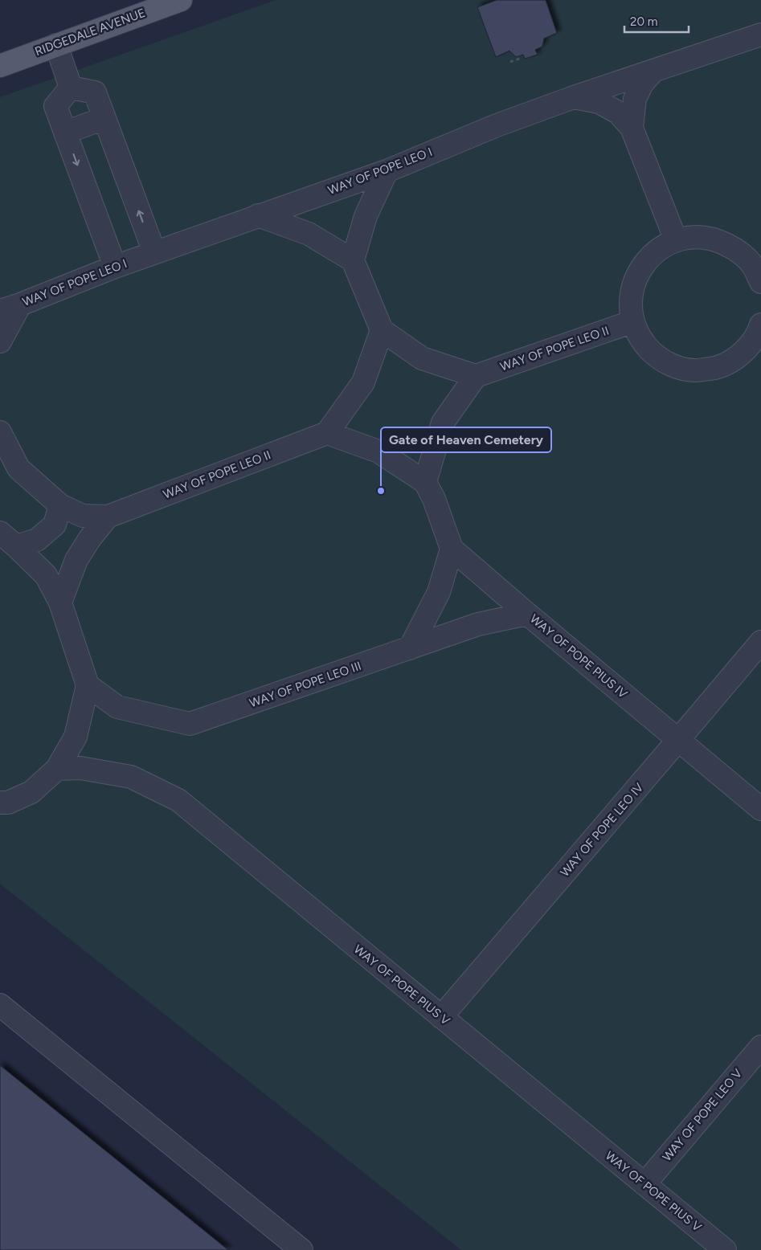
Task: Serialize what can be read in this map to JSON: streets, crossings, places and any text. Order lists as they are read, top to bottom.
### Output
{
  "streets": {
    "main road": ["RIDGEDALE AVENUE"],
    "lane": [
      "WAY OF POPE LEO I",
      "WAY OF POPE LEO II",
      "WAY OF POPE PIUS IV",
      "WAY OF POPE LEO III",
      "WAY OF POPE LEO IV",
      "WAY OF POPE PIUS V",
      "WAY OF POPE LEO V"
    ]
  },
  "crossings": [
    ["WAY OF POPE PIUS IV", "WAY OF POPE LEO III"],
    ["WAY OF POPE PIUS IV", "WAY OF POPE LEO IV"],
    ["WAY OF POPE LEO IV", "WAY OF POPE PIUS V"],
    ["WAY OF POPE PIUS V", "WAY OF POPE LEO V"]
  ],
  "places": ["Gate of Heaven Cemetery"],
  "scale_bar": "20 m"
}
